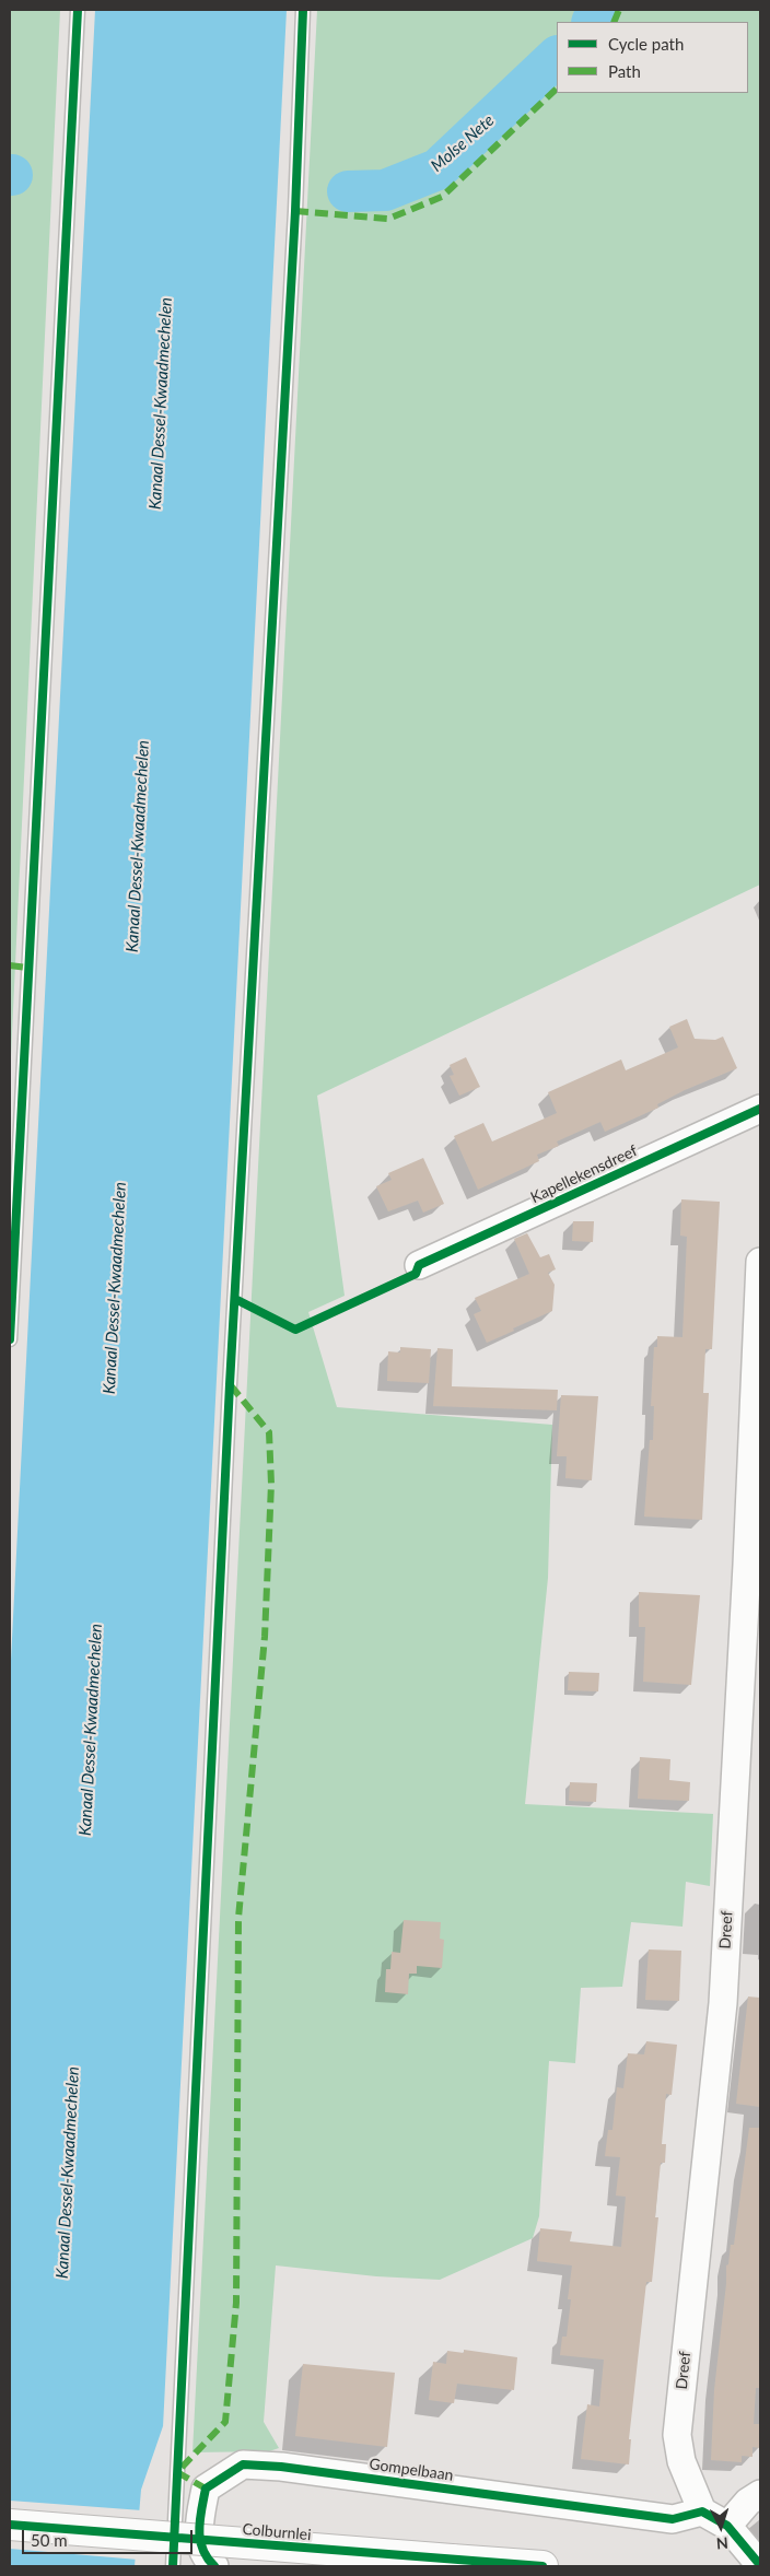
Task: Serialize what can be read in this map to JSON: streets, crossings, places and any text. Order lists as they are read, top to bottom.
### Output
{
  "streets": {
    "street": [
      "Kapellekensdreef",
      "Dreef",
      "Gompelbaan",
      "Colburnlei"
    ]
  },
  "crossings": [
    ["Dreef", "Gompelbaan"]
  ],
  "water": ["Molse Nete", "Kanaal Dessel-Kwaadmechelen"],
  "legend": ["Cycle path", "Path"],
  "scale_bar": "50 m",
  "north": "bottom"
}
